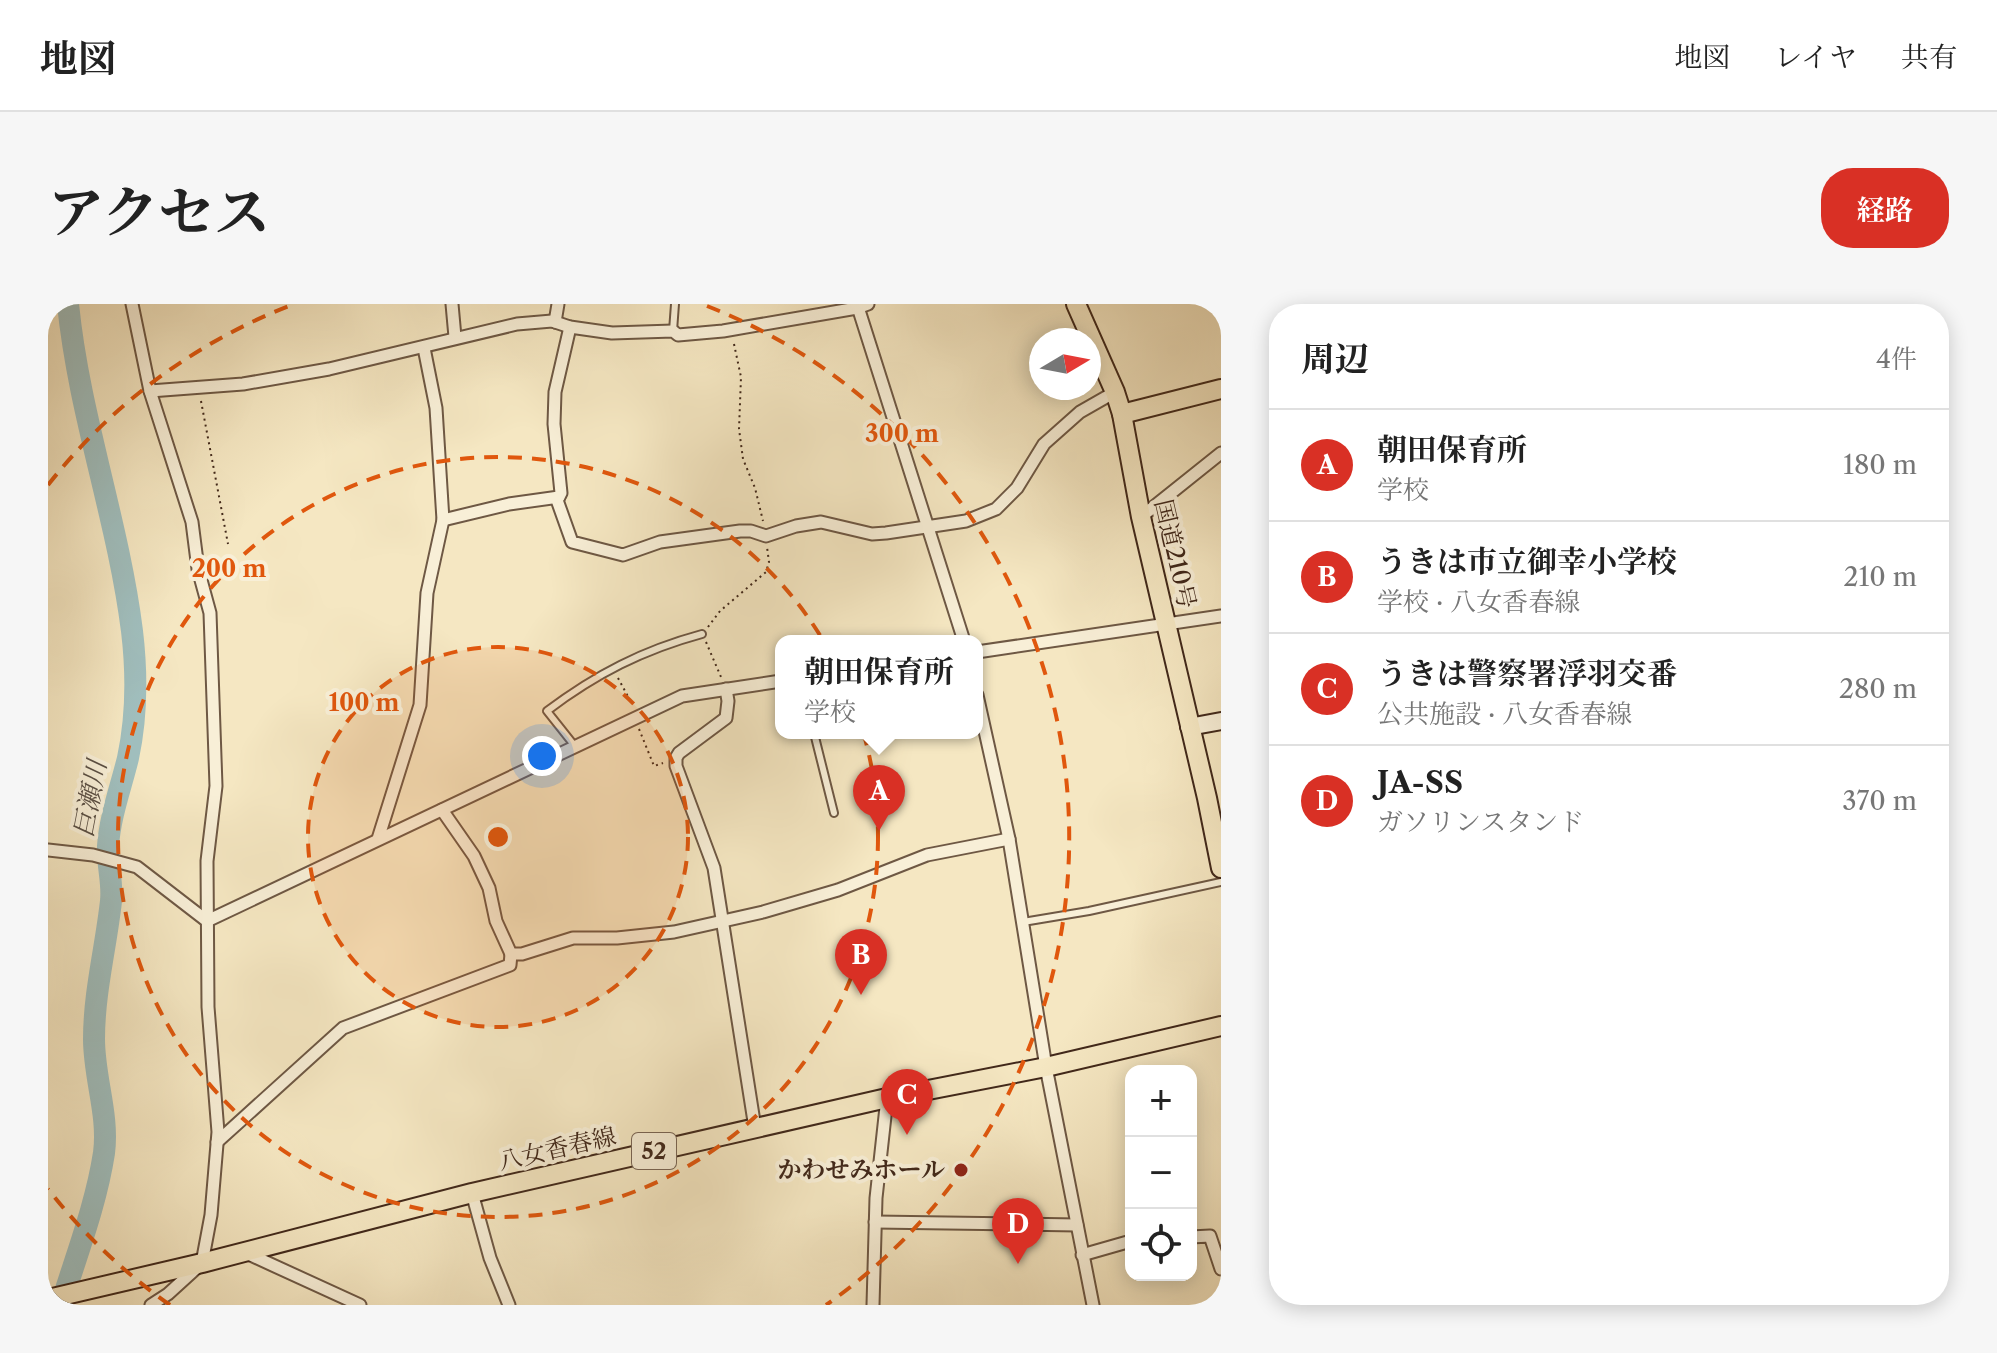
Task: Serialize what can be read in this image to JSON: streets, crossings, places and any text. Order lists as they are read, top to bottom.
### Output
{
  "streets": {
    "main road": ["国道210号", "八女香春線", "52"]
  },
  "water": ["巨瀬川"],
  "places": ["かわせみホール"],
  "north": "right",
  "page": {
    "header": "地図",
    "nav": ["地図", "レイヤ", "共有"],
    "title": "アクセス",
    "buttons": "経路",
    "heading": ["周辺", "4件"],
    "list": [
      {
        "mark": "A",
        "name": "朝田保育所",
        "note": "学校",
        "value": "180 m"
      },
      {
        "mark": "B",
        "name": "うきは市立御幸小学校",
        "note": "学校 · 八女香春線",
        "value": "210 m"
      },
      {
        "mark": "C",
        "name": "うきは警察署浮羽交番",
        "note": "公共施設 · 八女香春線",
        "value": "280 m"
      },
      {
        "mark": "D",
        "name": "JA-SS",
        "note": "ガソリンスタンド",
        "value": "370 m"
      }
    ],
    "popup": ["朝田保育所", "学校"],
    "pins": [
      "A",
      "B",
      "C",
      "D"
    ],
    "map_buttons": ["+", "−"]
  },
  "rings": ["300 m", "200 m", "100 m"]
}
